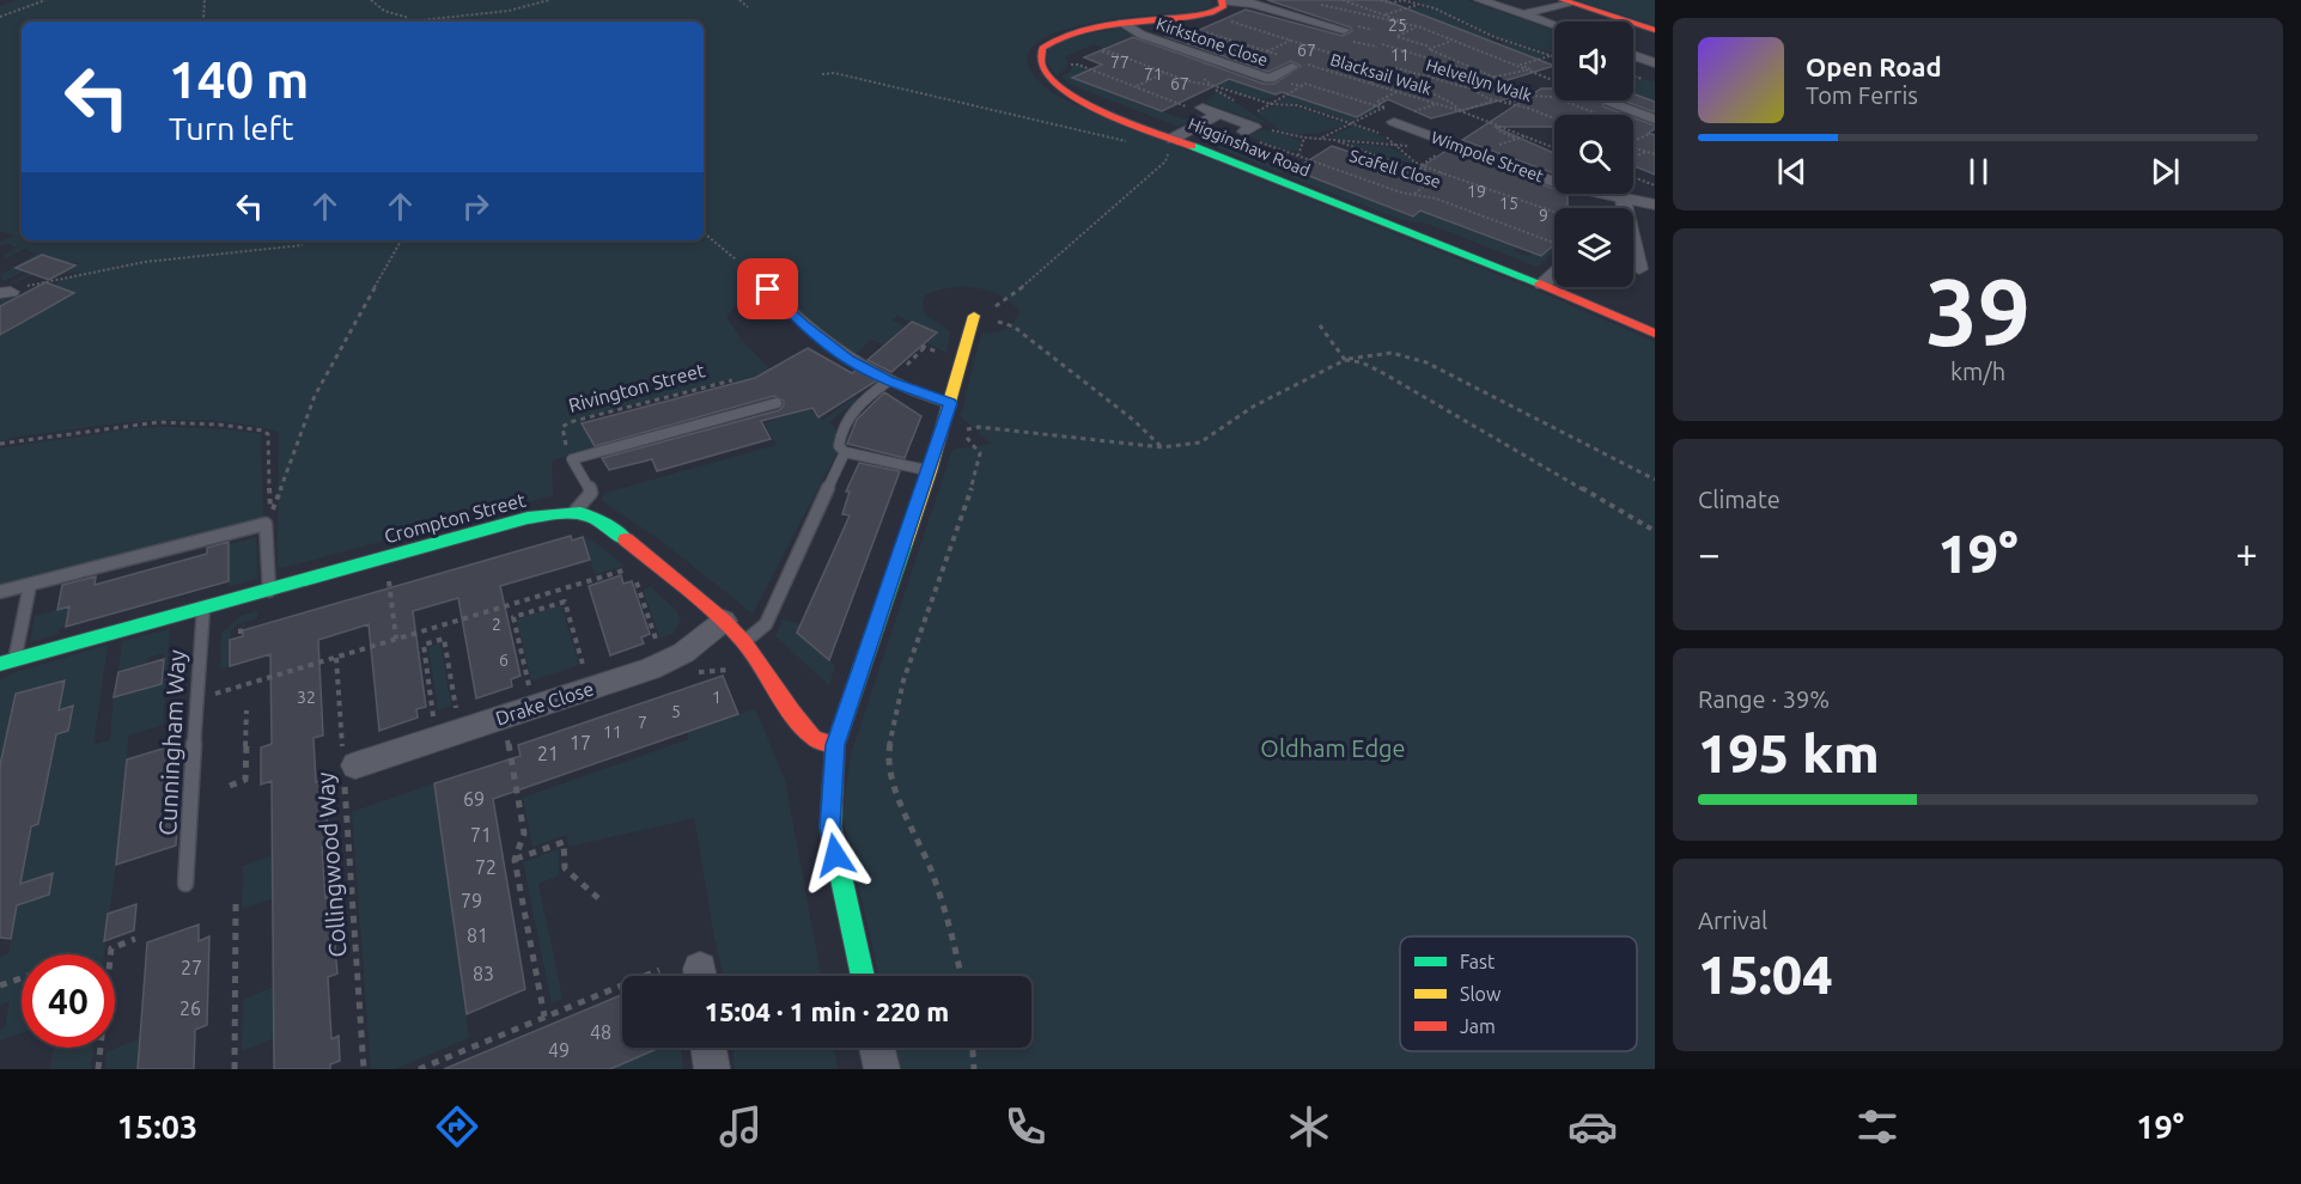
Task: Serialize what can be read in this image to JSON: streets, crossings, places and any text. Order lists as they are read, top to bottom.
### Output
{
  "streets": {
    "street": [
      "Kirkstone Close",
      "Higginshaw Road",
      "Wimpole Street",
      "Crompton Street",
      "Drake Close"
    ],
    "lane": ["Cunningham Way"],
    "path": [
      "Blacksail Walk",
      "Helvellyn Walk",
      "Scafell Close",
      "Rivington Street",
      "Collingwood Way"
    ]
  },
  "crossings": [
    ["Kirkstone Close", "Blacksail Walk"],
    ["Kirkstone Close", "Higginshaw Road"],
    ["Kirkstone Close", "Wimpole Street"],
    ["Helvellyn Walk", "Higginshaw Road"],
    ["Crompton Street", "Cunningham Way"],
    ["Drake Close", "Collingwood Way"]
  ],
  "parks": ["Oldham Edge"],
  "house_numbers": [
    "25",
    "67",
    "11",
    "77",
    "71",
    "67",
    "19",
    "15",
    "9",
    "2",
    "6",
    "32",
    "1",
    "5",
    "7",
    "11",
    "17",
    "21",
    "69",
    "71",
    "72",
    "79",
    "81",
    "27",
    "83",
    "26",
    "48",
    "49"
  ],
  "legend": ["Fast", "Slow", "Jam"],
  "page": {
    "turn": ["140 m", "Turn left"],
    "song": ["Open Road", "Tom Ferris"],
    "tile": [
      ["39", "km/h"],
      "Climate",
      ["Range · 39%", "195 km"],
      ["Arrival", "15:04"]
    ],
    "heat": ["−", "19°", "+"],
    "limit": "40",
    "trip": "15:04 · 1 min · 220 m",
    "tabs": ["15:03", "19°"]
  }
}
